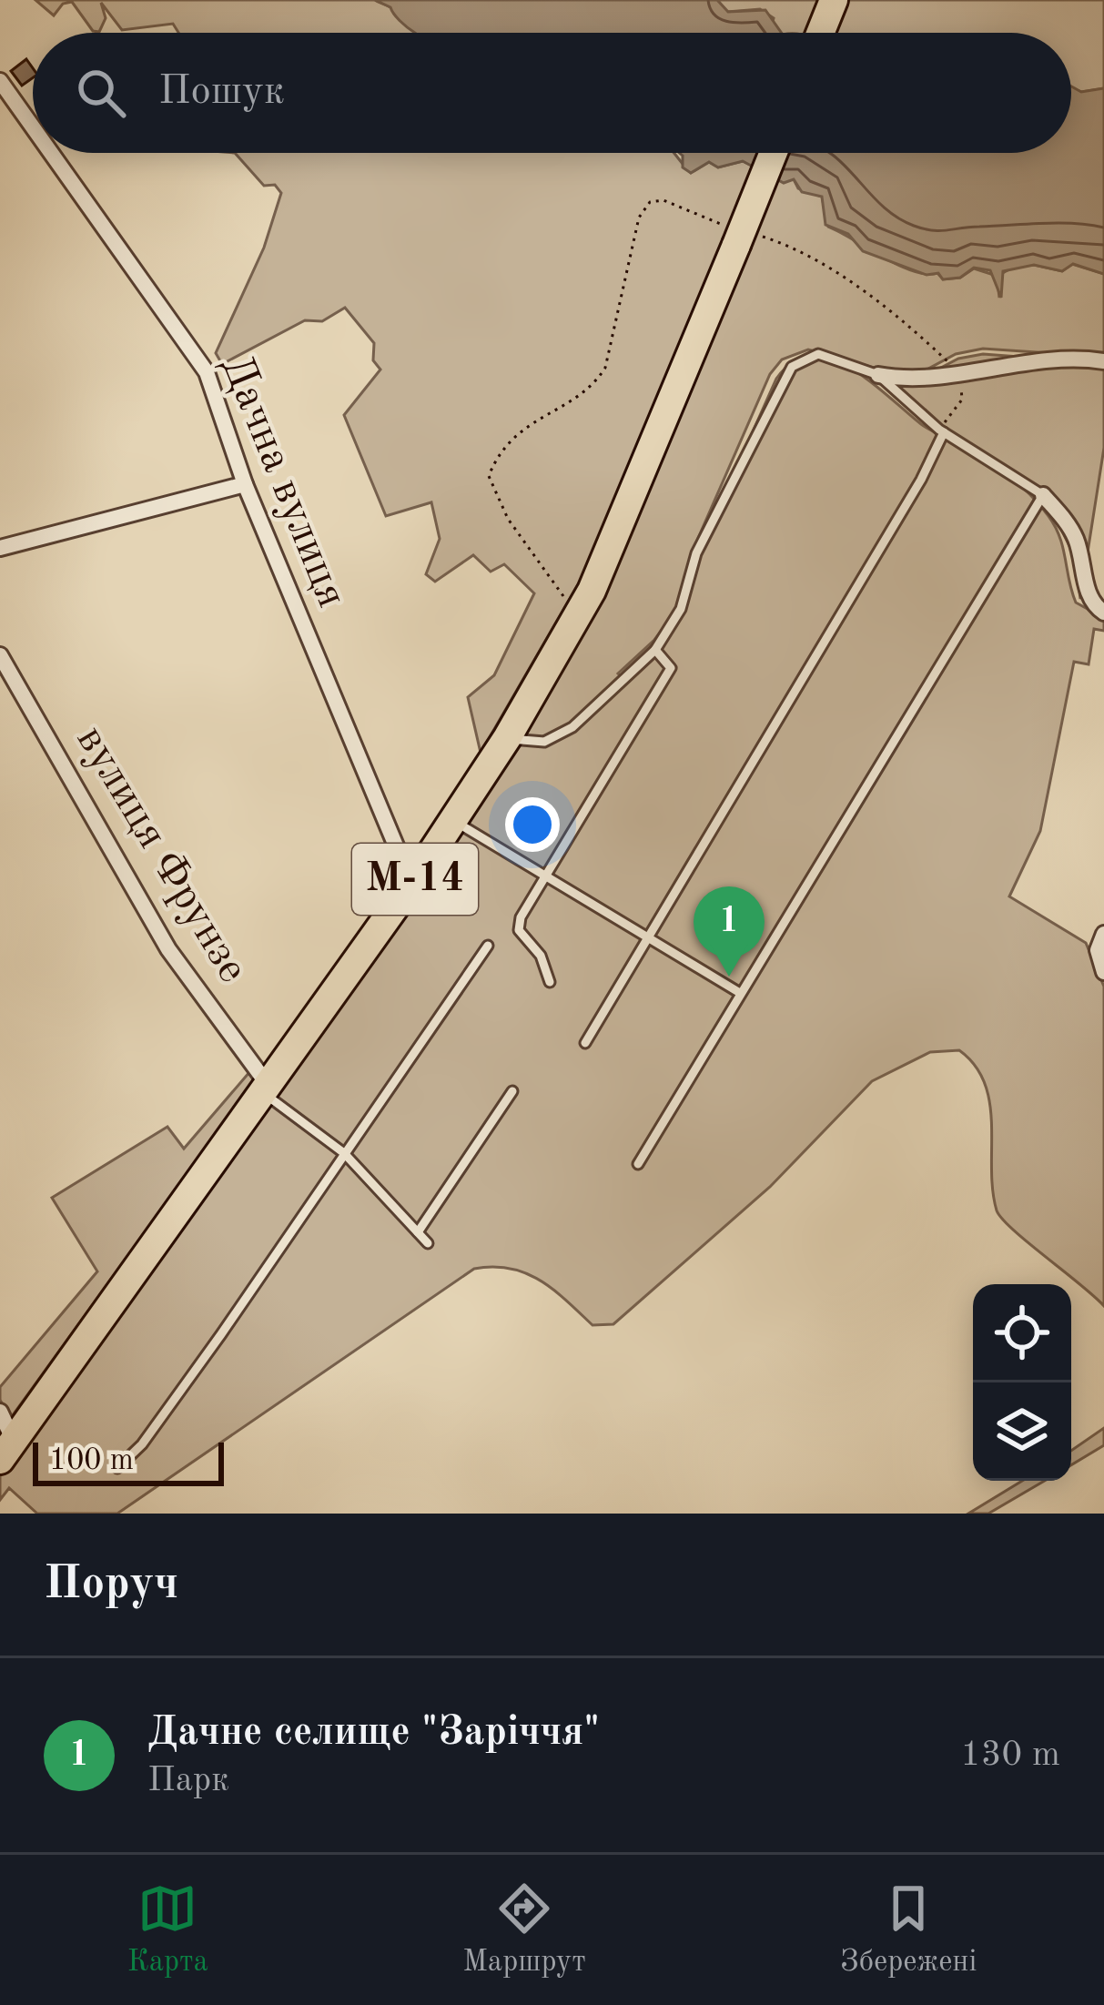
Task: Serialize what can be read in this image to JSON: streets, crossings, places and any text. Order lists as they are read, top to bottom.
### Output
{
  "streets": {
    "highway": ["М-14"],
    "street": ["Дачна вулиця", "вулиця Фрунзе"]
  },
  "crossings": [
    ["Дачна вулиця", "М-14"],
    ["вулиця Фрунзе", "М-14"]
  ],
  "scale_bar": "100 m",
  "page": {
    "search": "Пошук",
    "pins": "1",
    "scale": "100 m",
    "heading": "Поруч",
    "list": [
      {
        "mark": "1",
        "name": "Дачне селище \"Заріччя\"",
        "note": "Парк",
        "value": "130 m"
      }
    ],
    "nav": ["Карта", "Маршрут", "Збережені"]
  }
}
